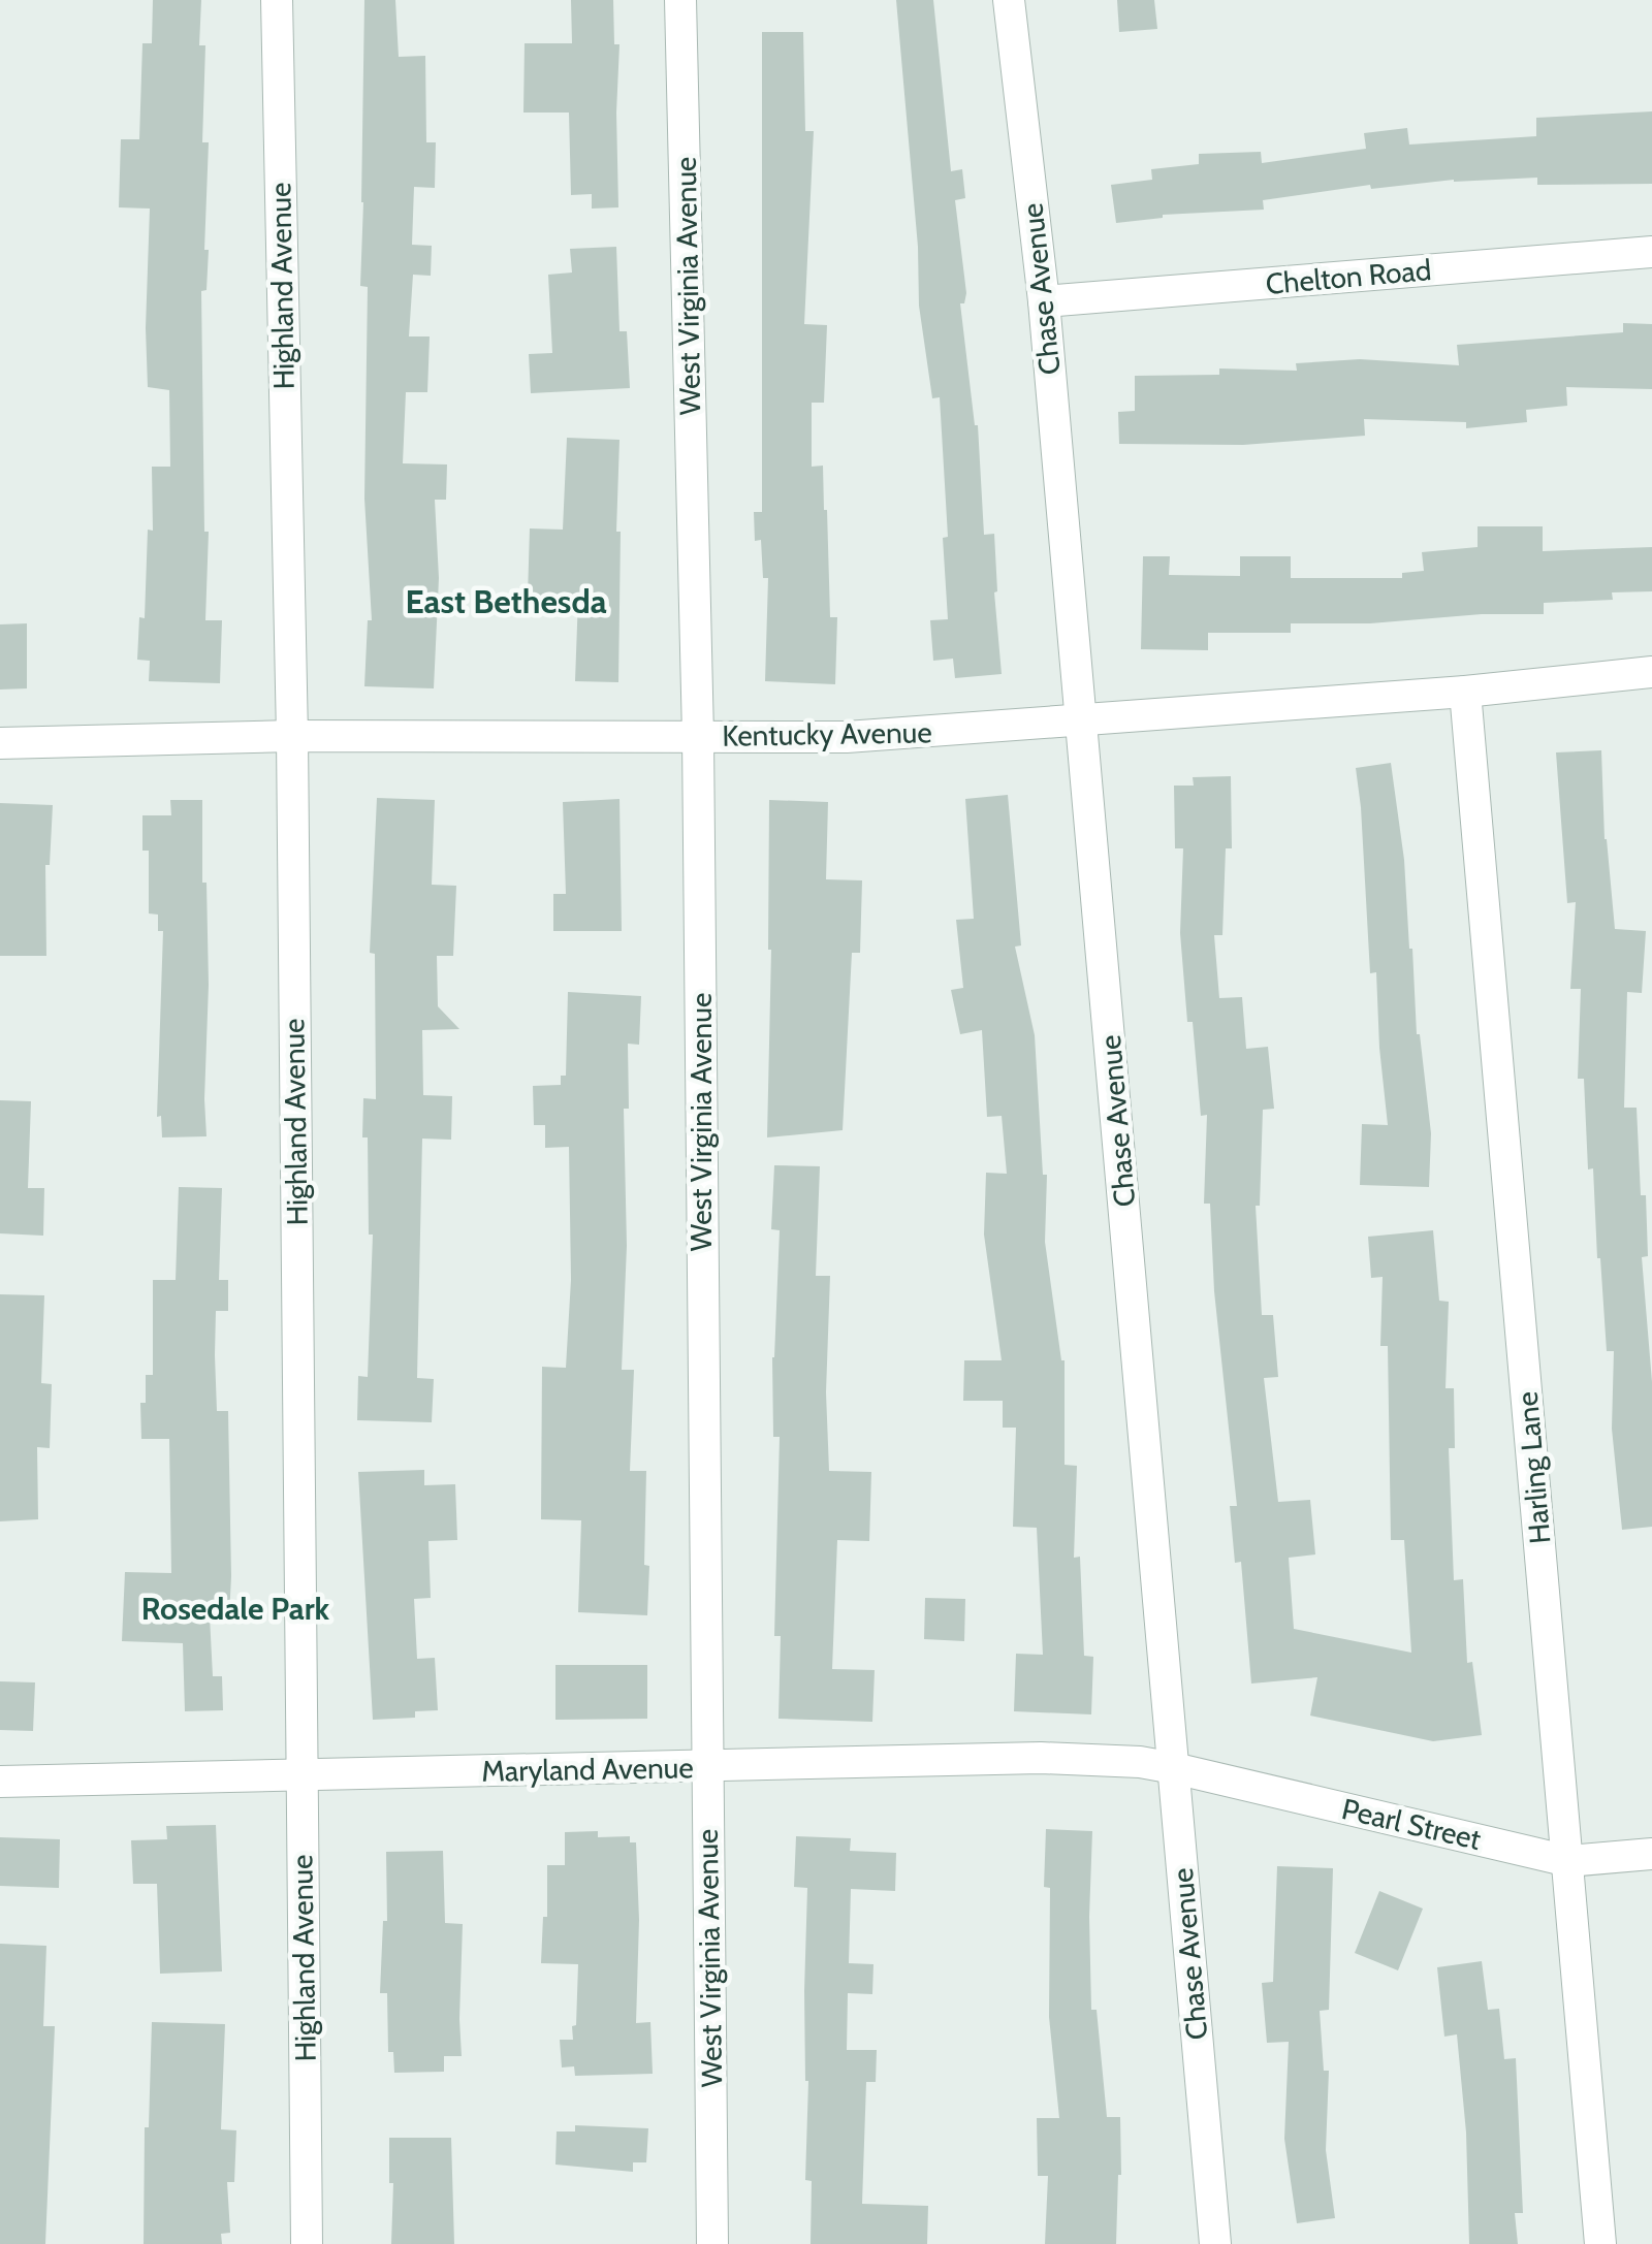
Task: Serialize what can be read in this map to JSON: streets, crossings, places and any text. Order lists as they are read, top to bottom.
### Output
{
  "streets": {
    "street": [
      "Chelton Road",
      "Highland Avenue",
      "West Virginia Avenue",
      "Chase Avenue",
      "Kentucky Avenue",
      "Harling Lane",
      "Maryland Avenue",
      "Pearl Street"
    ]
  },
  "crossings": [
    ["Chelton Road", "Chase Avenue"],
    ["Highland Avenue", "Kentucky Avenue"],
    ["Highland Avenue", "Maryland Avenue"],
    ["West Virginia Avenue", "Kentucky Avenue"],
    ["West Virginia Avenue", "Maryland Avenue"],
    ["Chase Avenue", "Kentucky Avenue"],
    ["Chase Avenue", "Maryland Avenue"],
    ["Chase Avenue", "Pearl Street"],
    ["Kentucky Avenue", "Harling Lane"],
    ["Harling Lane", "Pearl Street"],
    ["Maryland Avenue", "Pearl Street"]
  ],
  "districts": ["East Bethesda", "Rosedale Park"]
}
